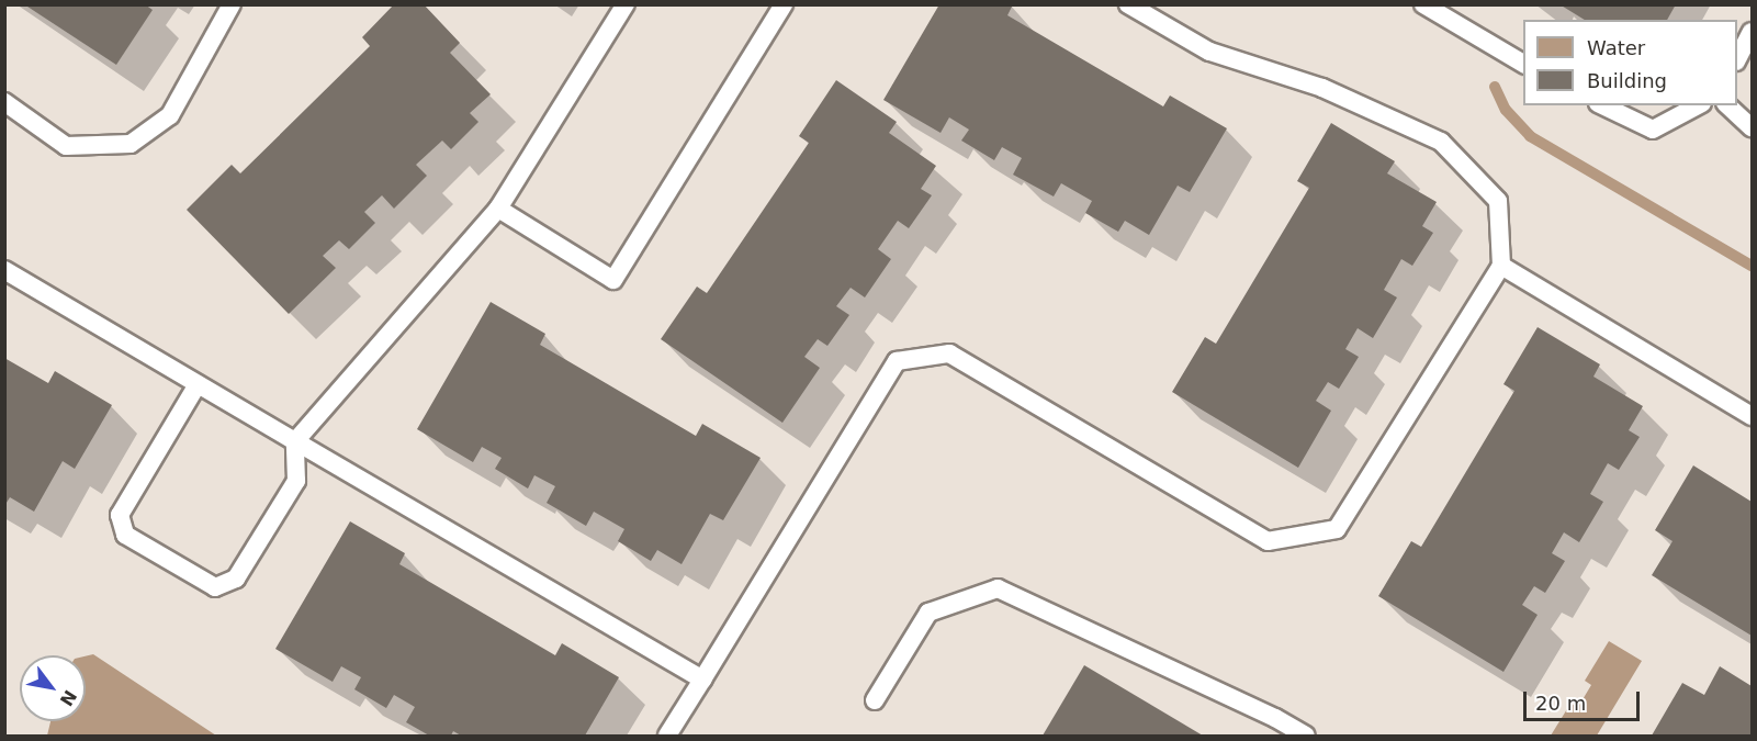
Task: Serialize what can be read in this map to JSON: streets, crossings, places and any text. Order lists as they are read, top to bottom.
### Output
{
  "legend": ["Water", "Building"],
  "scale_bar": "20 m",
  "north": "bottom right"
}
